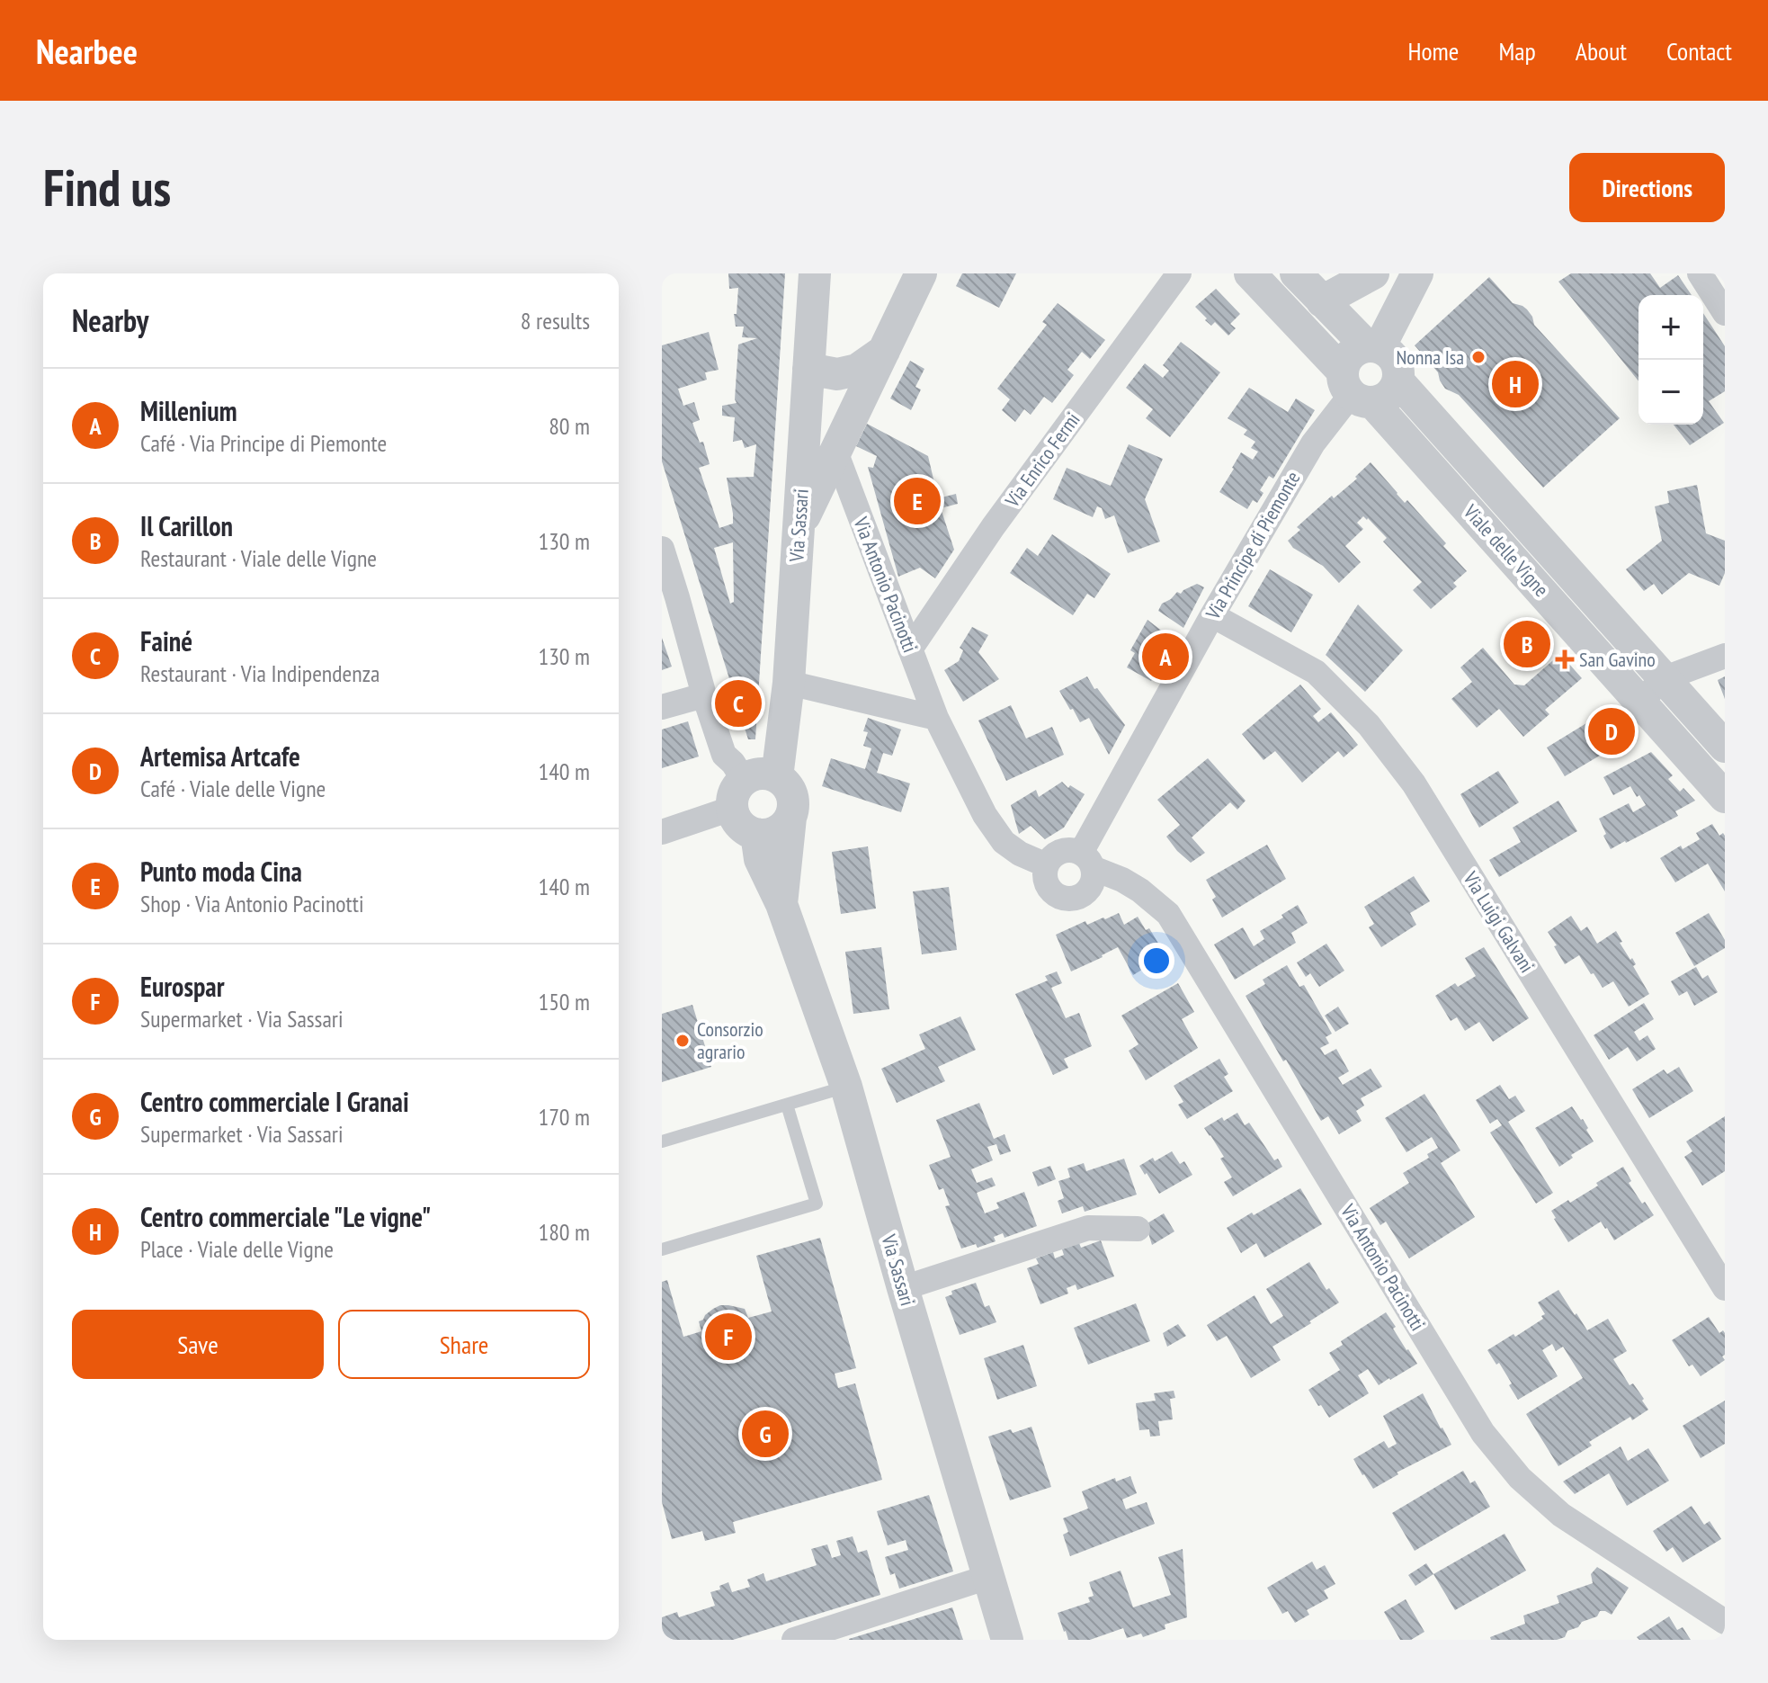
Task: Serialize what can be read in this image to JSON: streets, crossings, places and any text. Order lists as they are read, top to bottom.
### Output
{
  "streets": {
    "street": [
      "Via Enrico Fermi",
      "Via Sassari",
      "Via Principe di Piemonte",
      "Viale delle Vigne",
      "Via Antonio Pacinotti",
      "Via Luigi Galvani"
    ]
  },
  "crossings": [
    ["Via Enrico Fermi", "Via Antonio Pacinotti"],
    ["Via Principe di Piemonte", "Viale delle Vigne"],
    ["Via Principe di Piemonte", "Via Antonio Pacinotti"],
    ["Via Principe di Piemonte", "Via Luigi Galvani"]
  ],
  "places": {
    "other": ["Nonna Isa", "Consorzio agrario"],
    "health": ["San Gavino"]
  },
  "page": {
    "header": "Nearbee",
    "nav": [
      "Home",
      "Map",
      "About",
      "Contact"
    ],
    "buttons": [
      "Directions",
      ["Save", "Share"]
    ],
    "title": "Find us",
    "heading": ["Nearby", "8 results"],
    "map_buttons": ["+", "−"],
    "pins": [
      "H",
      "E",
      "B",
      "A",
      "C",
      "D",
      "F",
      "G"
    ],
    "list": [
      {
        "mark": "A",
        "name": "Millenium",
        "note": "Café · Via Principe di Piemonte",
        "value": "80 m"
      },
      {
        "mark": "B",
        "name": "Il Carillon",
        "note": "Restaurant · Viale delle Vigne",
        "value": "130 m"
      },
      {
        "mark": "C",
        "name": "Fainé",
        "note": "Restaurant · Via Indipendenza",
        "value": "130 m"
      },
      {
        "mark": "D",
        "name": "Artemisa Artcafe",
        "note": "Café · Viale delle Vigne",
        "value": "140 m"
      },
      {
        "mark": "E",
        "name": "Punto moda Cina",
        "note": "Shop · Via Antonio Pacinotti",
        "value": "140 m"
      },
      {
        "mark": "F",
        "name": "Eurospar",
        "note": "Supermarket · Via Sassari",
        "value": "150 m"
      },
      {
        "mark": "G",
        "name": "Centro commerciale I Granai",
        "note": "Supermarket · Via Sassari",
        "value": "170 m"
      },
      {
        "mark": "H",
        "name": "Centro commerciale \"Le vigne\"",
        "note": "Place · Viale delle Vigne",
        "value": "180 m"
      }
    ]
  }
}
